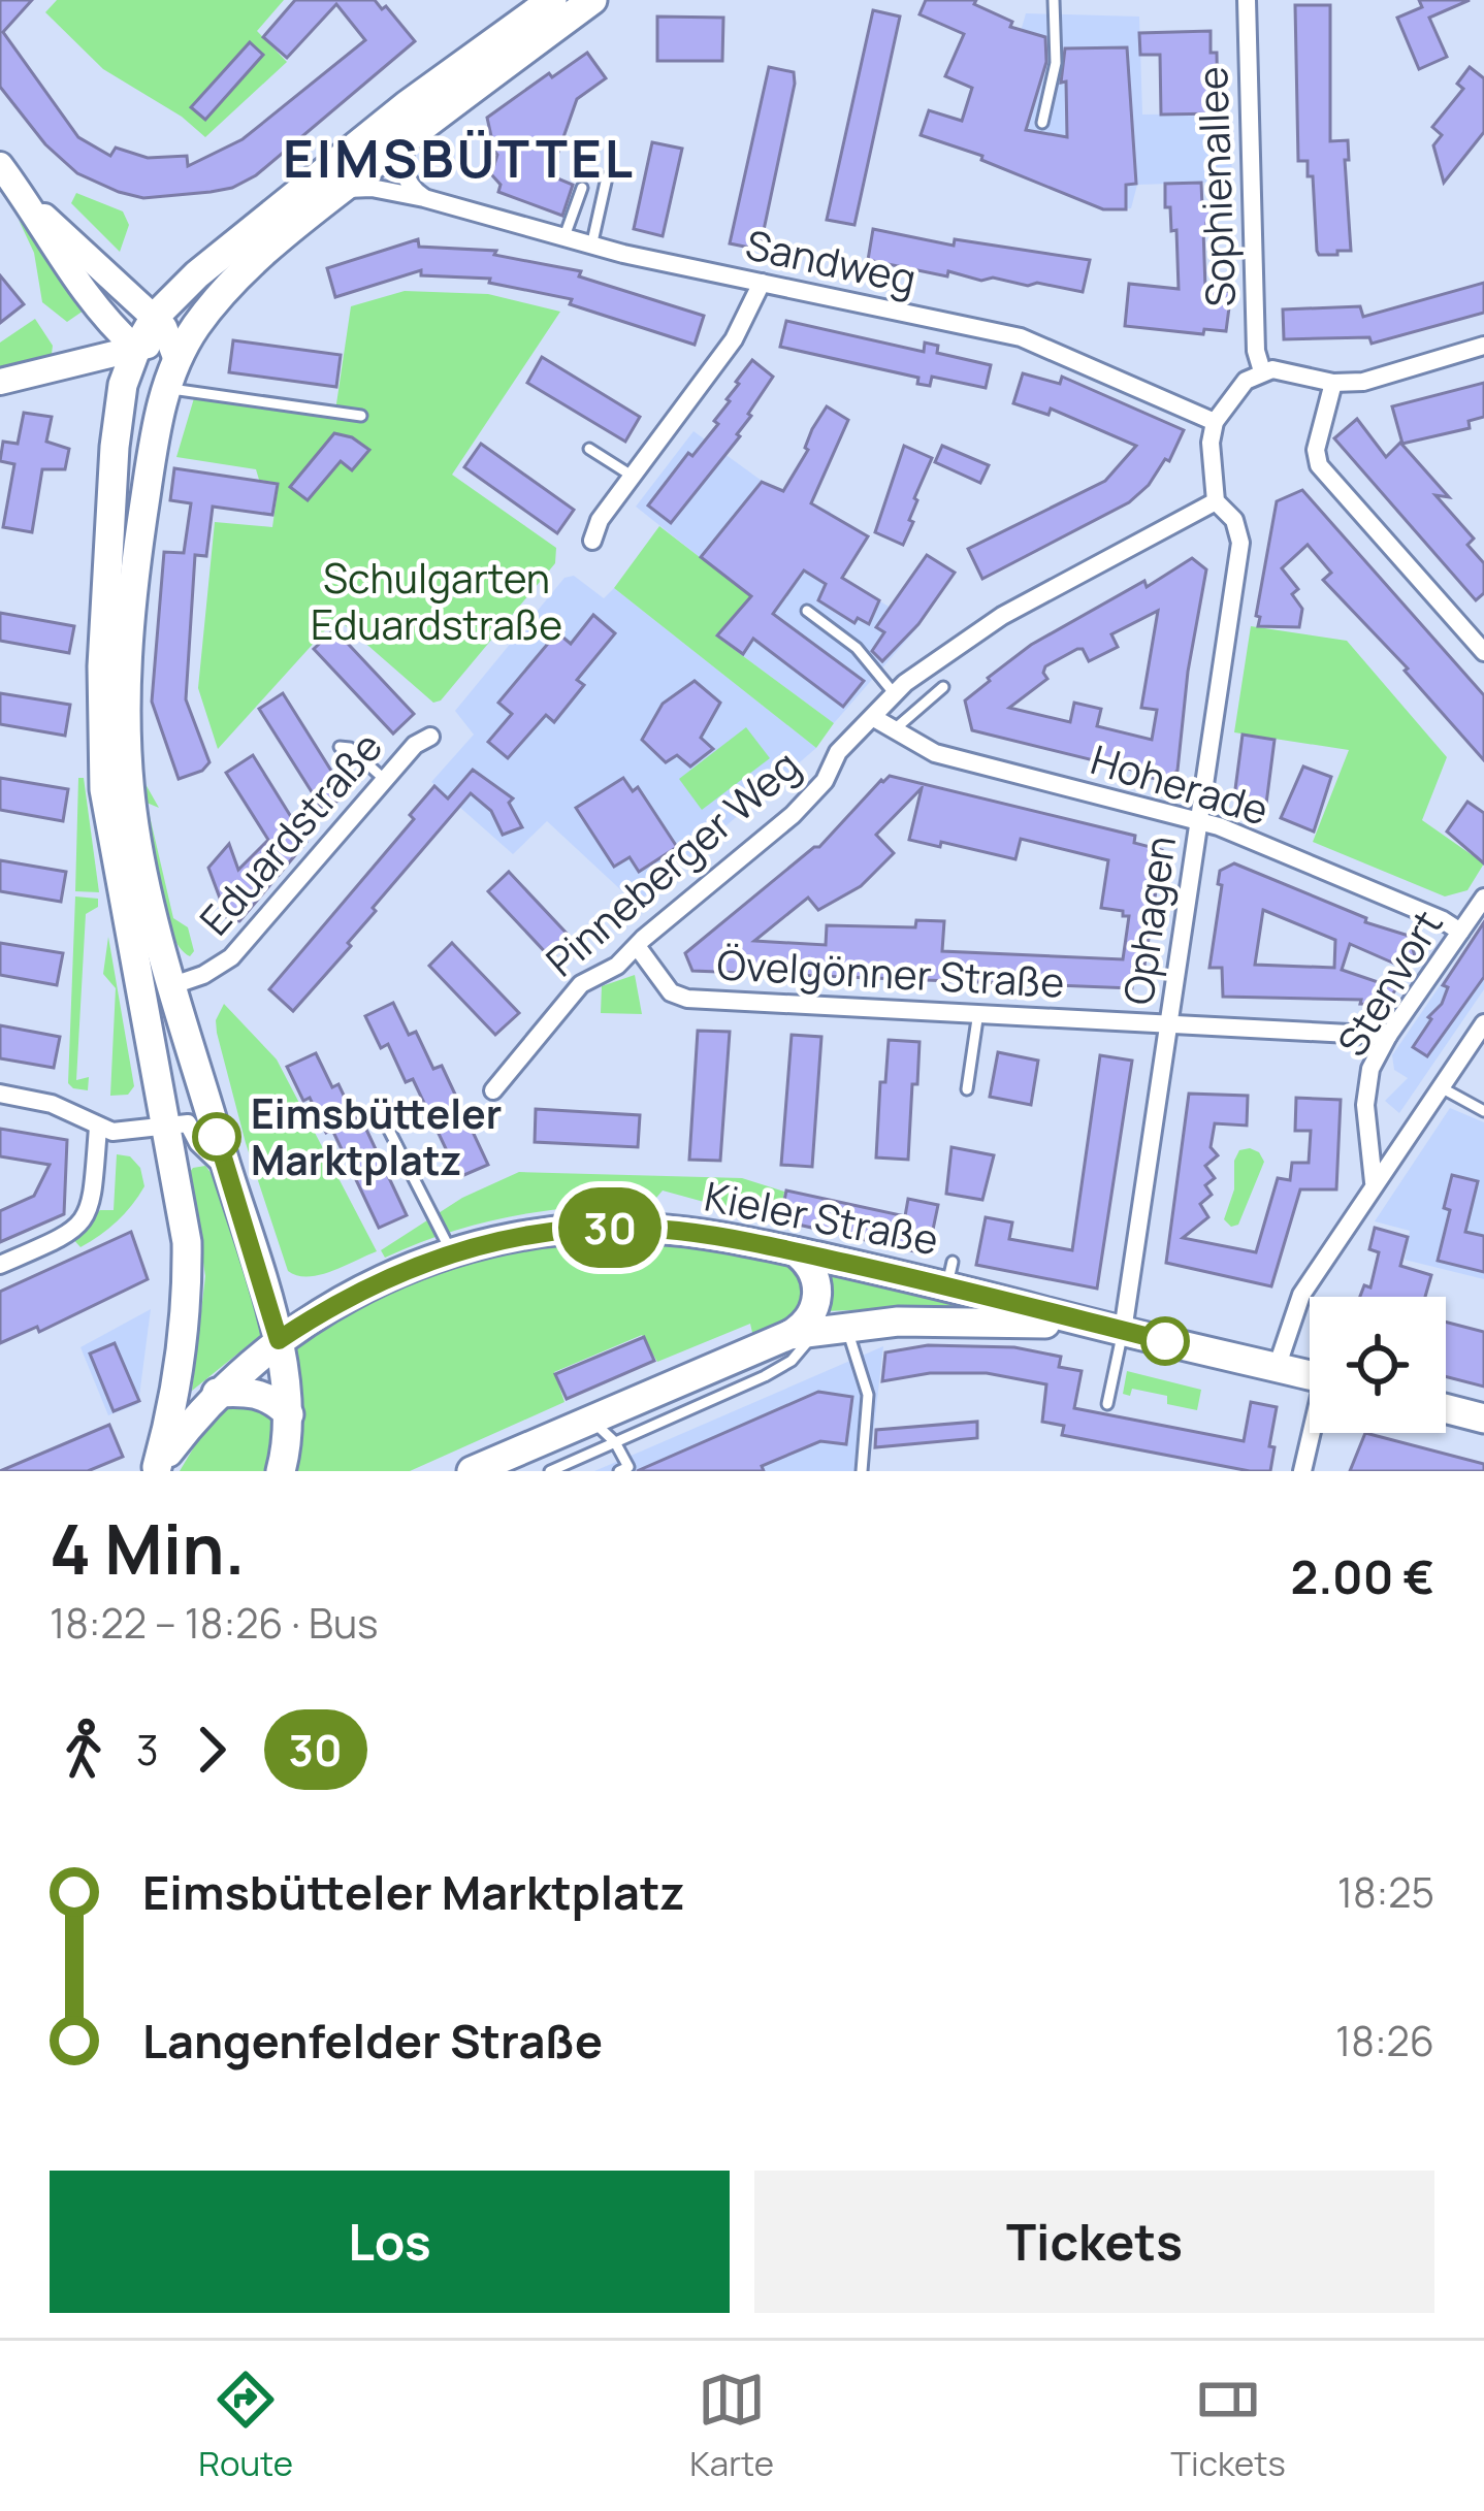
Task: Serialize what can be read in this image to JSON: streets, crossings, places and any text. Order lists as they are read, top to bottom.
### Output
{
  "streets": {
    "main road": ["Kieler Straße"],
    "street": [
      "Sophienallee",
      "Sandweg",
      "Hoherade",
      "Eduardstraße",
      "Pinneberger Weg",
      "Ophagen",
      "Övelgönner Straße",
      "Stenvort"
    ]
  },
  "crossings": [
    ["Hoherade", "Pinneberger Weg"],
    ["Hoherade", "Ophagen"],
    ["Hoherade", "Stenvort"],
    ["Pinneberger Weg", "Ophagen"],
    ["Pinneberger Weg", "Övelgönner Straße"],
    ["Ophagen", "Övelgönner Straße"],
    ["Ophagen", "Kieler Straße"],
    ["Övelgönner Straße", "Stenvort"]
  ],
  "districts": ["EIMSBÜTTEL"],
  "parks": ["Schulgarten Eduardstraße"],
  "places": ["Eimsbütteler Marktplatz"],
  "lines": ["bus line 30"],
  "page": {
    "on_map": "30",
    "heading": ["4 Min.", "18:22 – 18:26 · Bus", "2.00 €"],
    "legs": ["3", "30"],
    "list": [
      {
        "name": "Eimsbütteler Marktplatz",
        "value": "18:25"
      },
      {
        "name": "Langenfelder Straße",
        "value": "18:26"
      }
    ],
    "buttons": ["Los", "Tickets"],
    "tabs": ["Route", "Karte", "Tickets"]
  }
}
